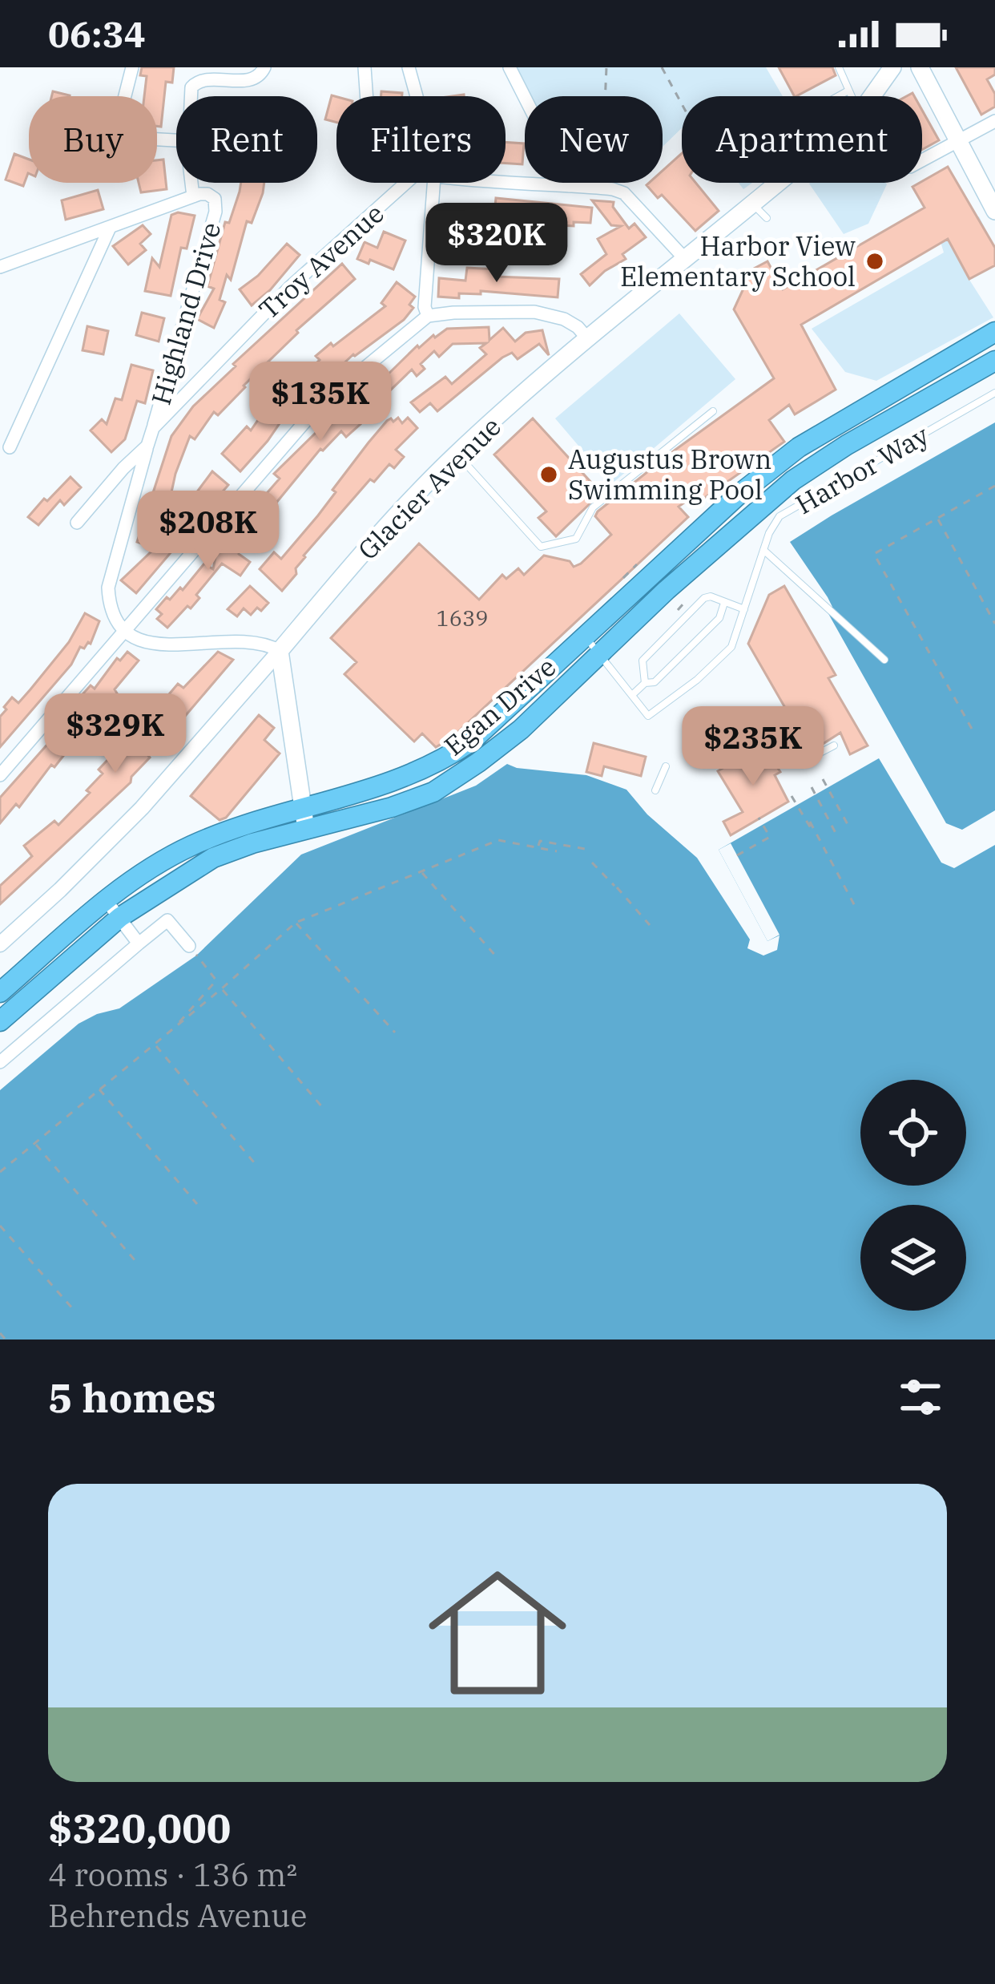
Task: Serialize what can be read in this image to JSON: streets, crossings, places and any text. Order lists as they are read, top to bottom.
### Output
{
  "streets": {
    "highway": ["Egan Drive"],
    "main road": ["Glacier Avenue"],
    "street": ["Troy Avenue", "Highland Drive"],
    "lane": ["Harbor Way"]
  },
  "crossings": [
    ["Troy Avenue", "Highland Drive"]
  ],
  "places": ["Harbor View Elementary School", "Augustus Brown Swimming Pool"],
  "house_numbers": ["1639"],
  "page": {
    "status": "06:34",
    "chip": [
      "Buy",
      "Rent",
      "Filters",
      "New",
      "Apartment"
    ],
    "price": [
      "$320K",
      "$135K",
      "$208K",
      "$329K",
      "$235K"
    ],
    "heading": "5 homes",
    "list": [
      {
        "name": "$320,000",
        "note": "4 rooms · 136 m² · Behrends Avenue"
      }
    ]
  }
}
